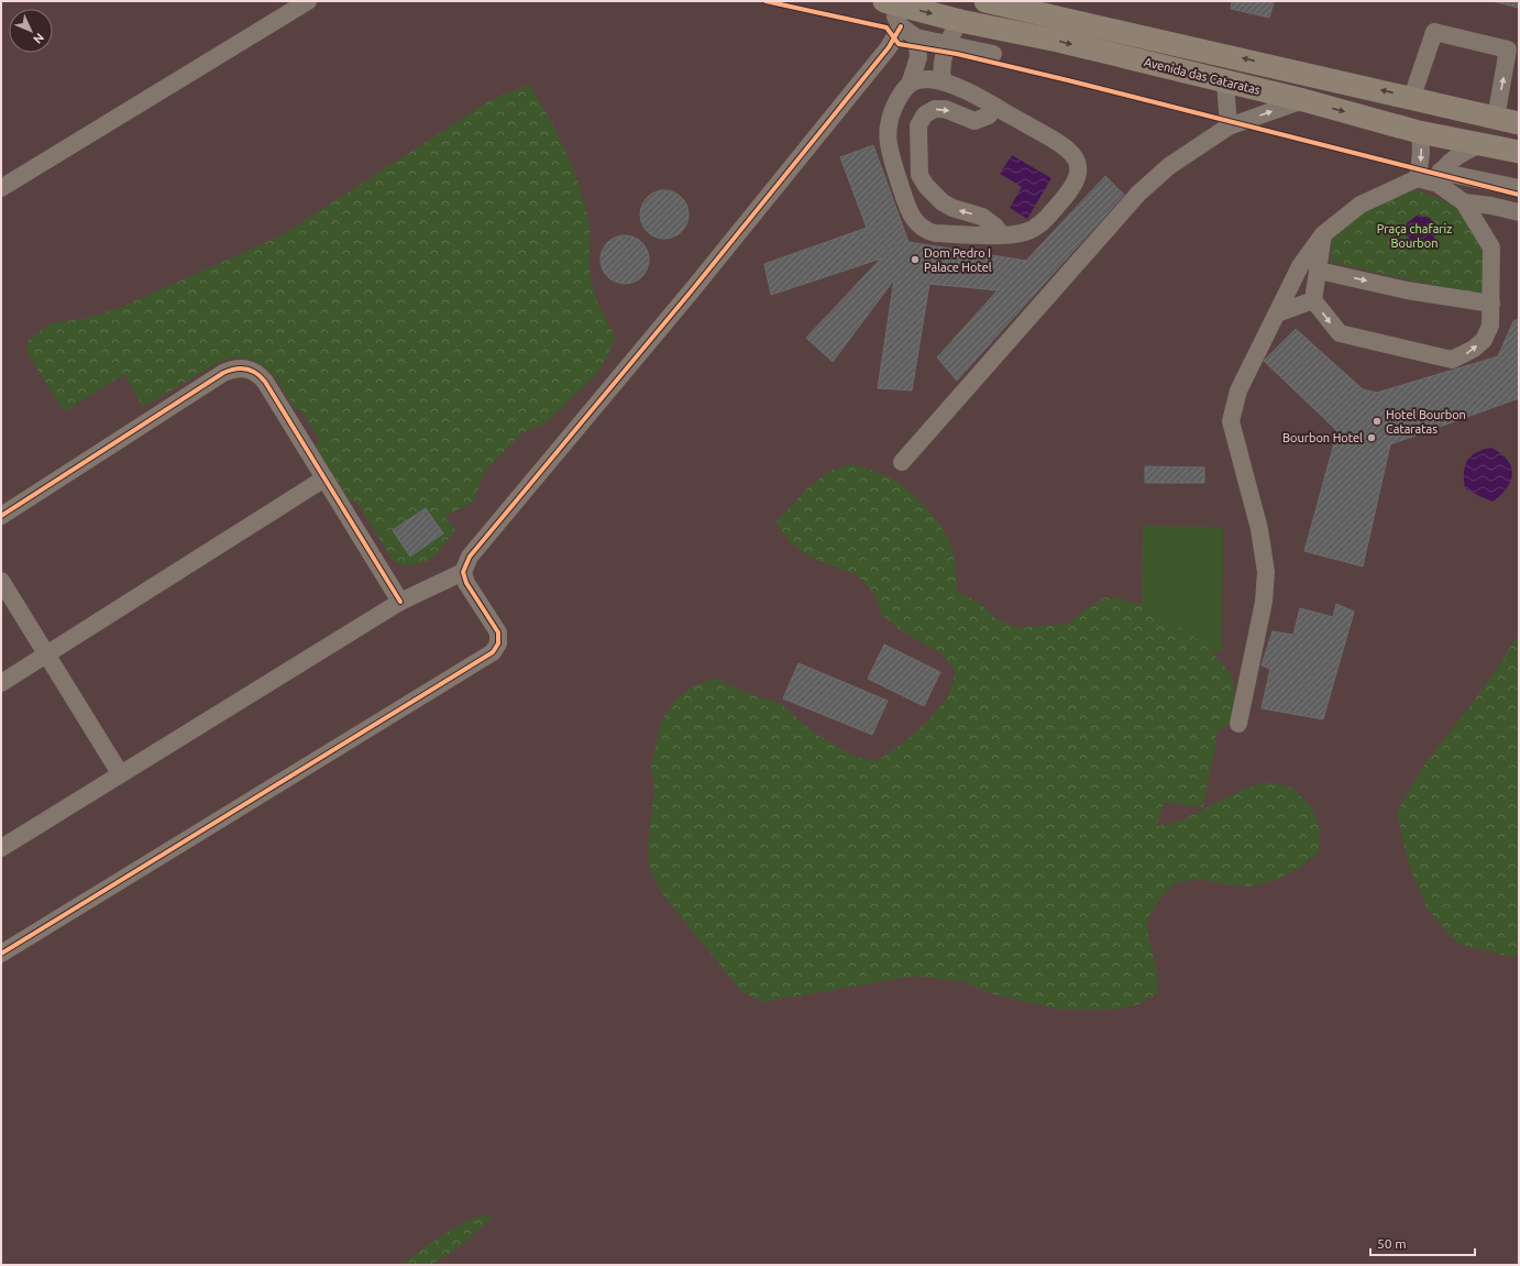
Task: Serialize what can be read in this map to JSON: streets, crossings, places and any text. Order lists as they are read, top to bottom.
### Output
{
  "streets": {
    "main road": ["Avenida das Cataratas"]
  },
  "parks": ["Praça chafariz Bourbon"],
  "places": ["Dom Pedro I Palace Hotel", "Hotel Bourbon Cataratas", "Bourbon Hotel"],
  "scale_bar": "50 m",
  "north": "bottom right"
}
